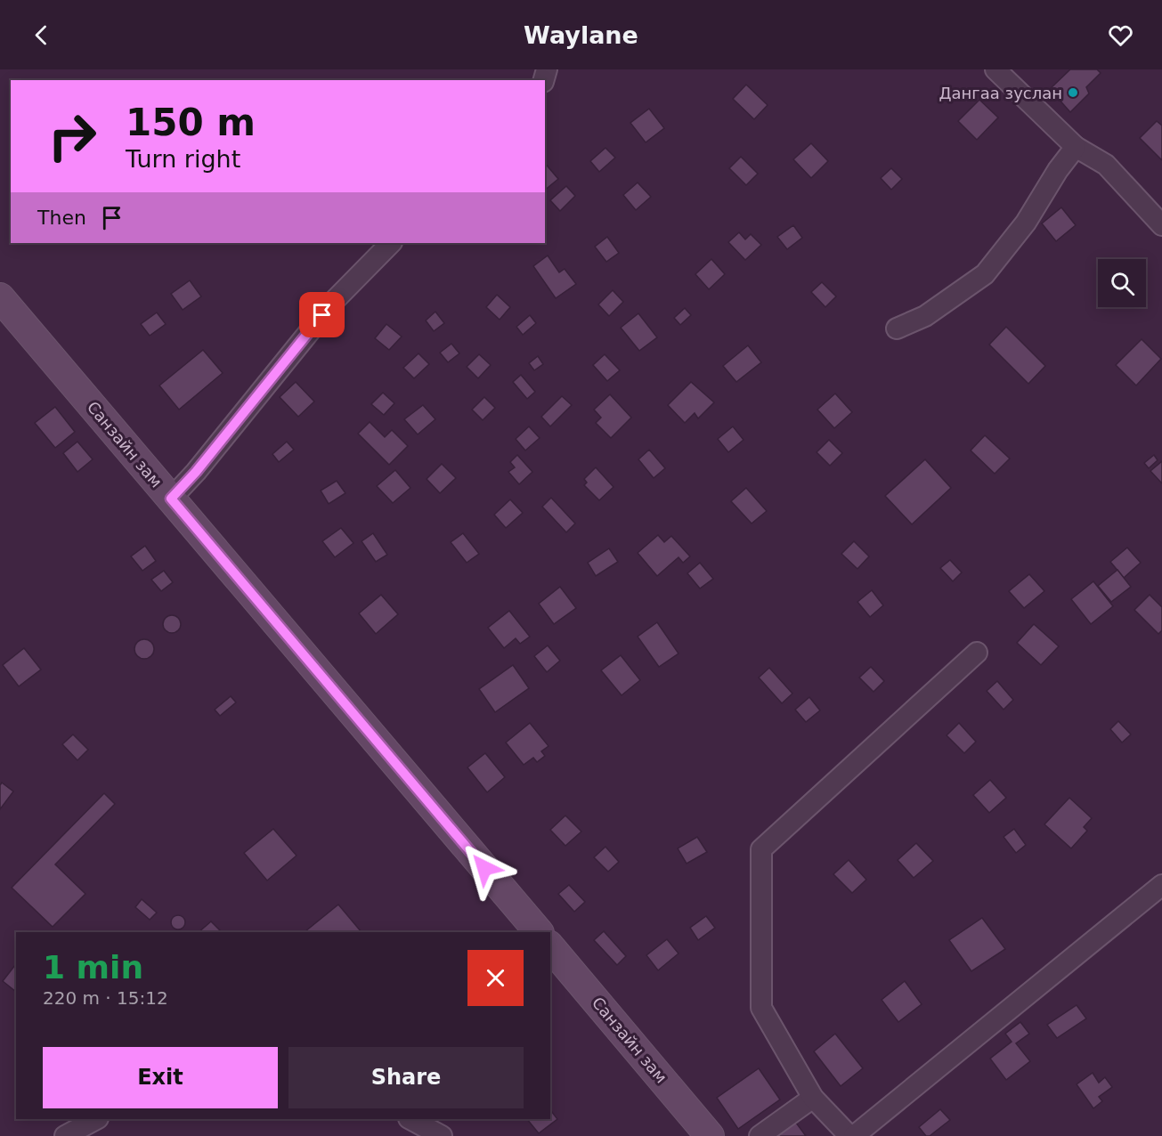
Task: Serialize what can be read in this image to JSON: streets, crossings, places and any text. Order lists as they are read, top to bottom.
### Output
{
  "streets": {
    "main road": ["Санзайн зам"]
  },
  "places": ["Дангаа зуслан"],
  "page": {
    "header": "Waylane",
    "turn": ["150 m", "Turn right"],
    "then": "Then",
    "heading": ["1 min", "220 m · 15:12"],
    "buttons": ["Exit", "Share"]
  }
}
